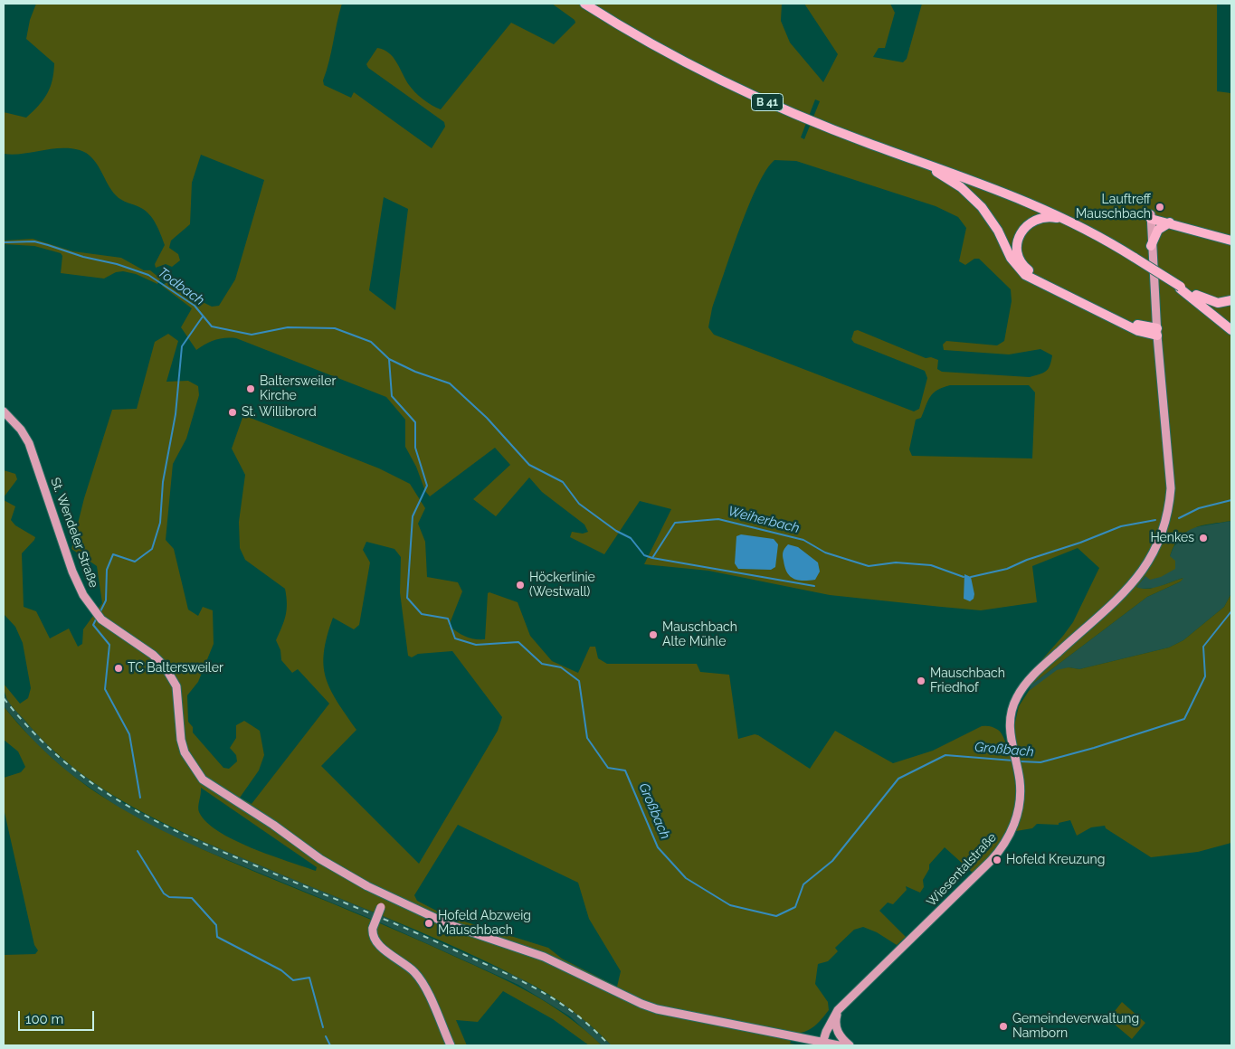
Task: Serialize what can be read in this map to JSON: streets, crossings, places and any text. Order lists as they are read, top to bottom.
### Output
{
  "streets": {
    "highway": ["B 41"],
    "main road": ["St. Wendeler Straße", "Wiesentalstraße"]
  },
  "crossings": [
    ["St. Wendeler Straße", "Wiesentalstraße"]
  ],
  "water": ["Todbach", "Weiherbach", "Großbach"],
  "places": [
    "Lauftreff Mauschbach",
    "Baltersweiler Kirche",
    "St. Willibrord",
    "Henkes",
    "Höckerlinie (Westwall)",
    "Mauschbach Alte Mühle",
    "TC Baltersweiler",
    "Mauschbach Friedhof",
    "Hofeld Kreuzung",
    "Hofeld Abzweig Mauschbach",
    "Gemeindeverwaltung Namborn"
  ],
  "scale_bar": "100 m"
}
